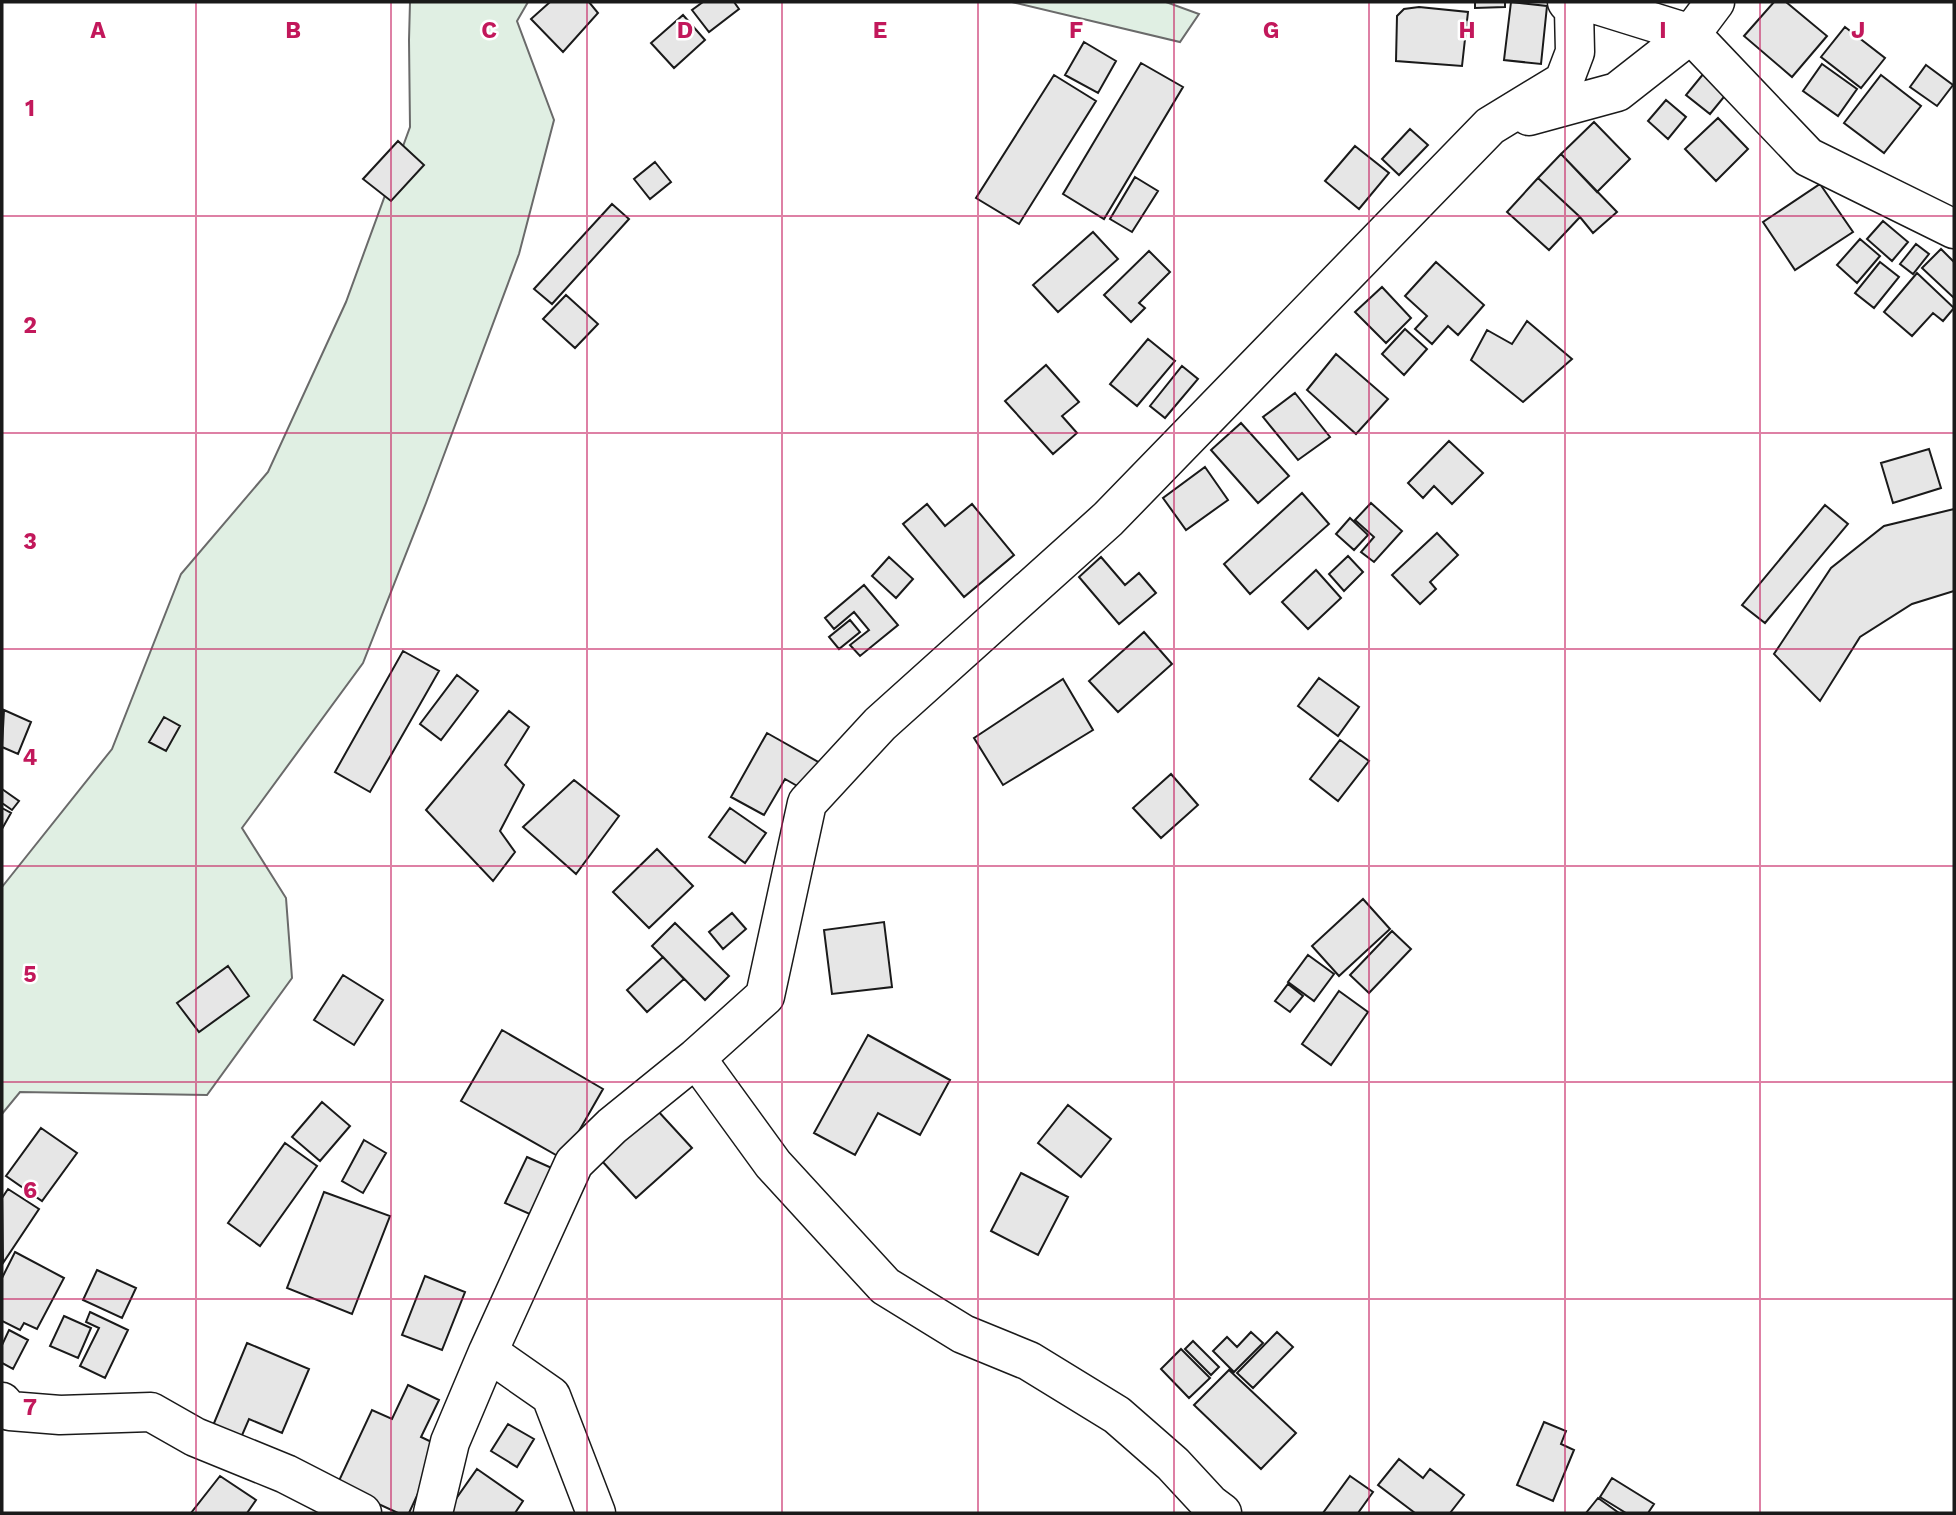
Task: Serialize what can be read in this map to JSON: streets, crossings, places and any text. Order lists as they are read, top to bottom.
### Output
{
  "grid": {
    "columns": [
      "A",
      "B",
      "C",
      "D",
      "E",
      "F",
      "G",
      "H",
      "I",
      "J"
    ],
    "rows": [
      "1",
      "2",
      "3",
      "4",
      "5",
      "6",
      "7"
    ]
  }
}
